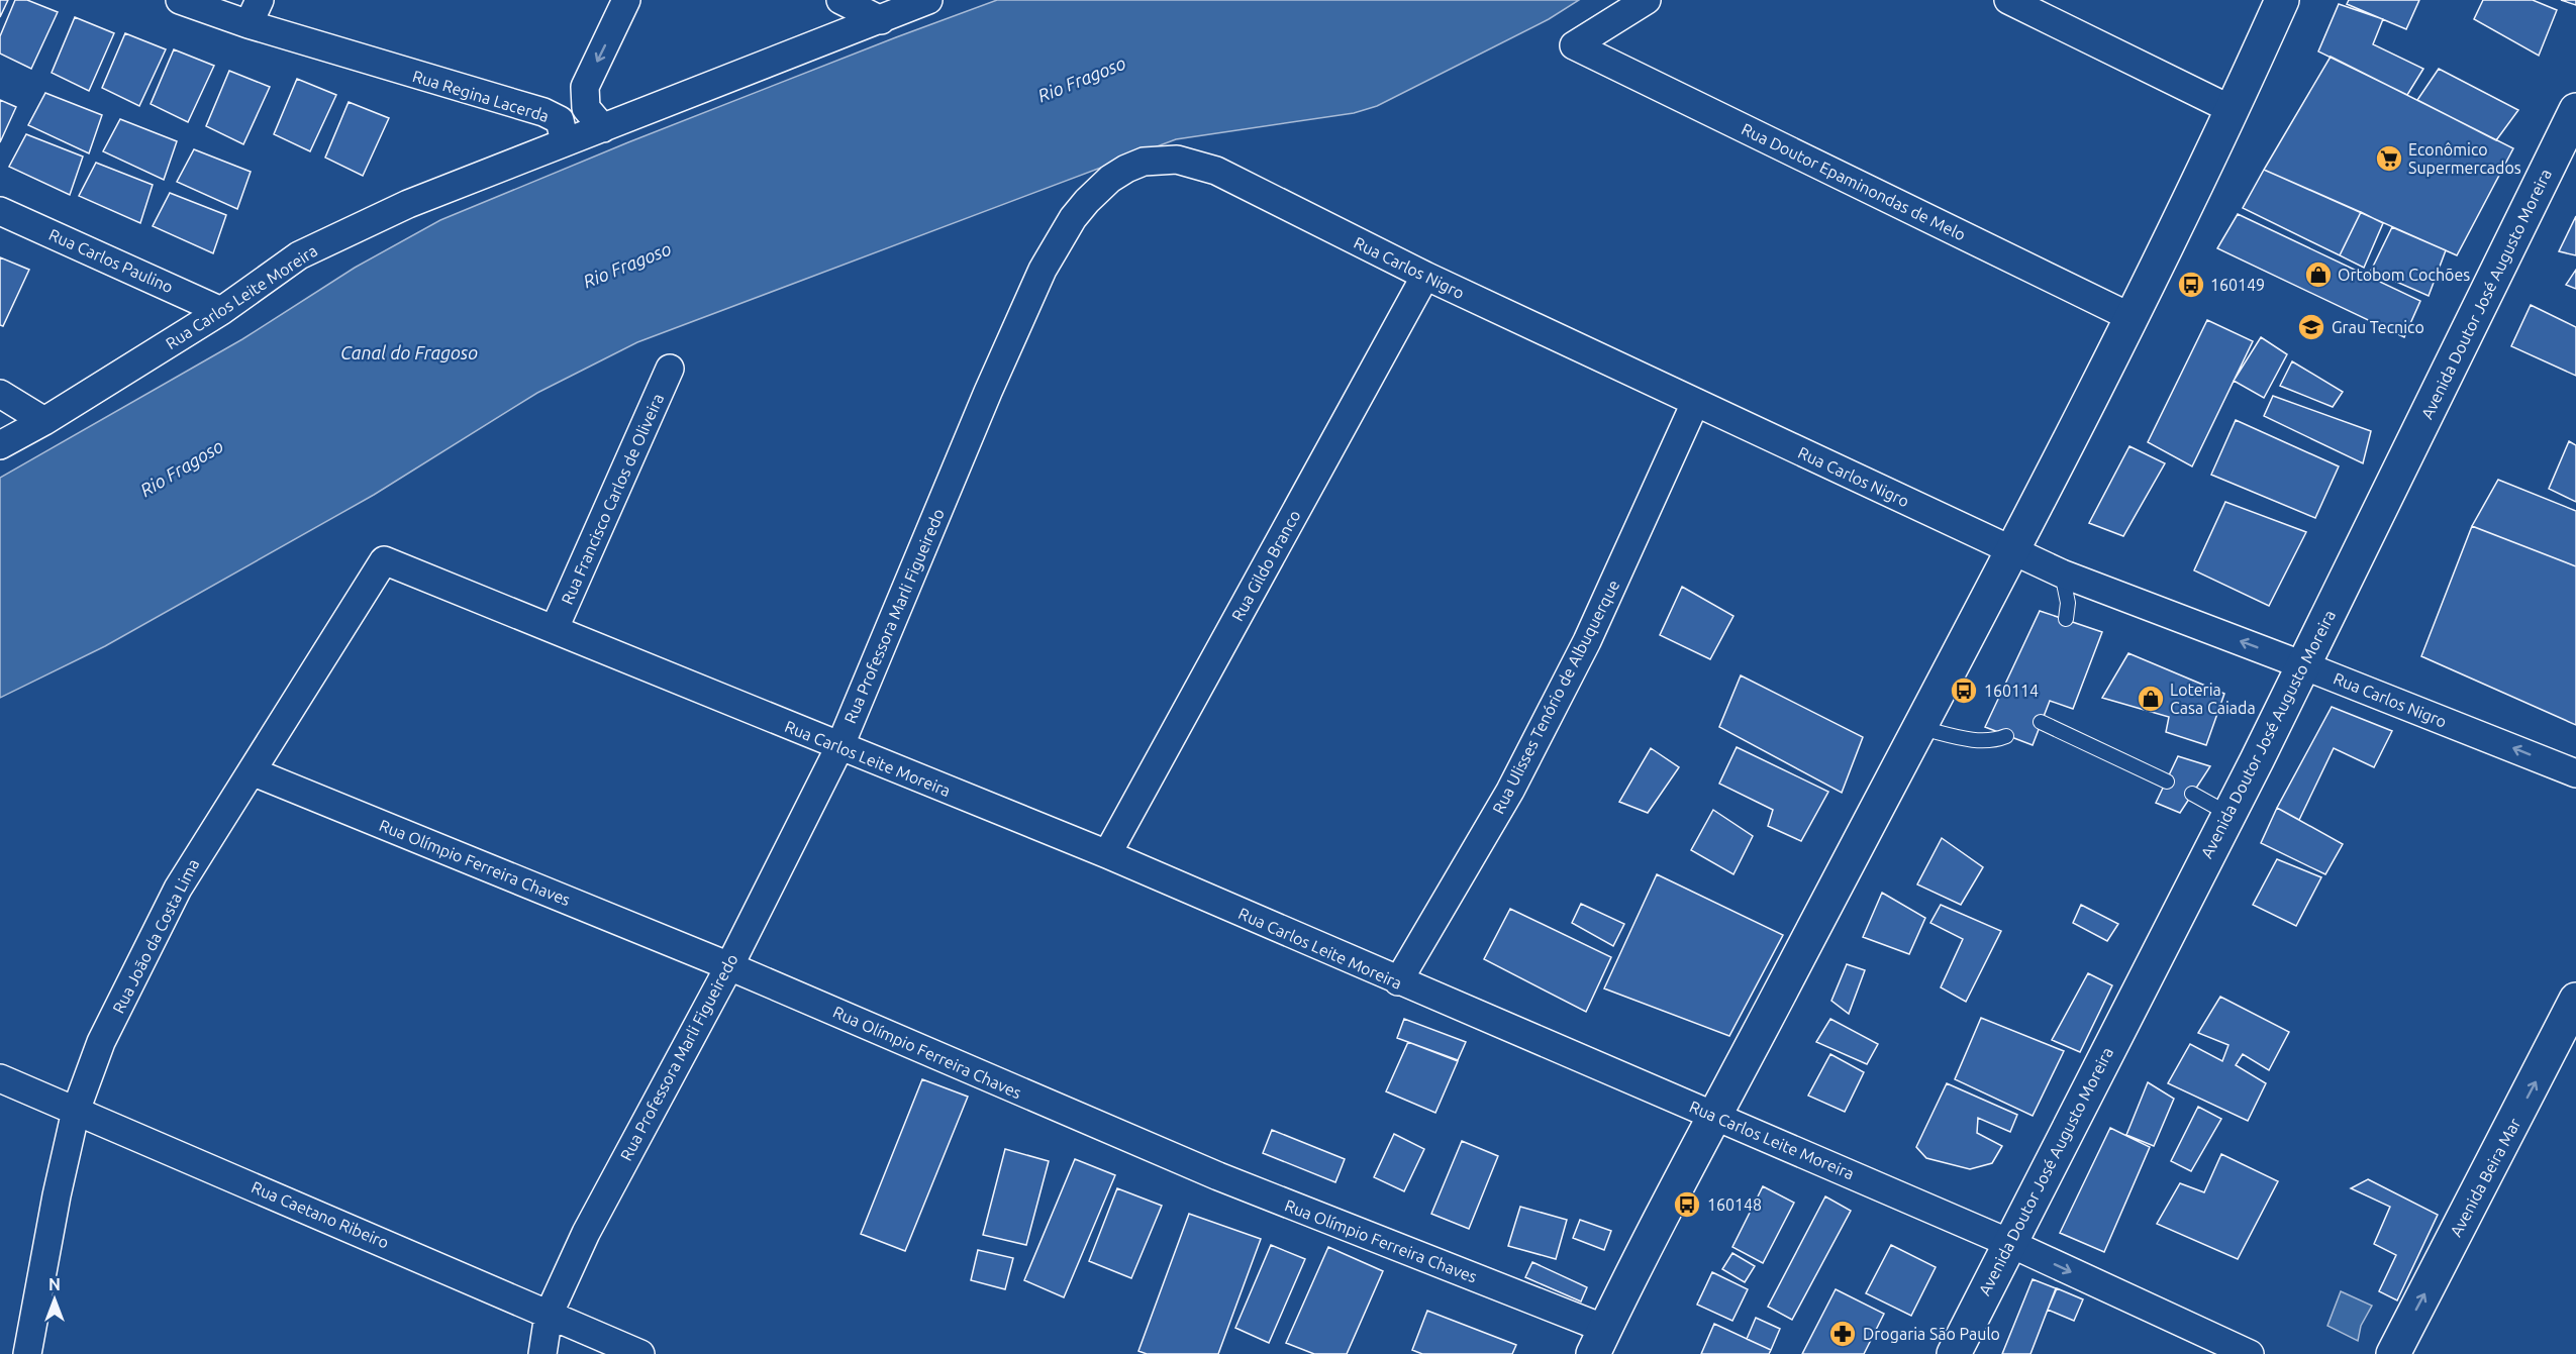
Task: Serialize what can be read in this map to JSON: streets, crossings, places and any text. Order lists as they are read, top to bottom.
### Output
{
  "streets": {
    "main road": ["Avenida Doutor José Augusto Moreira", "Avenida Beira Mar"],
    "street": [
      "Rua Regina Lacerda",
      "Rua Doutor Epaminondas de Melo",
      "Rua Carlos Paulino",
      "Rua Carlos Nigro",
      "Rua Carlos Leite Moreira",
      "Rua Francisco Carlos de Oliveira",
      "Rua Gildo Branco",
      "Rua Professora Marli Figueiredo",
      "Rua Ulisses Tenório de Albuquerque",
      "Rua Olímpio Ferreira Chaves",
      "Rua João da Costa Lima",
      "Rua Caetano Ribeiro"
    ]
  },
  "crossings": [
    ["Rua Regina Lacerda", "Rua Carlos Leite Moreira"],
    ["Rua Carlos Paulino", "Rua Carlos Leite Moreira"],
    ["Rua Carlos Nigro", "Avenida Doutor José Augusto Moreira"],
    ["Rua Carlos Nigro", "Rua Gildo Branco"],
    ["Rua Carlos Nigro", "Rua Professora Marli Figueiredo"],
    ["Rua Carlos Nigro", "Rua Ulisses Tenório de Albuquerque"],
    ["Avenida Doutor José Augusto Moreira", "Rua Carlos Leite Moreira"],
    ["Rua Carlos Leite Moreira", "Rua Francisco Carlos de Oliveira"],
    ["Rua Carlos Leite Moreira", "Rua Gildo Branco"],
    ["Rua Carlos Leite Moreira", "Rua Professora Marli Figueiredo"],
    ["Rua Carlos Leite Moreira", "Rua Ulisses Tenório de Albuquerque"],
    ["Rua Carlos Leite Moreira", "Rua João da Costa Lima"],
    ["Rua Professora Marli Figueiredo", "Rua Olímpio Ferreira Chaves"],
    ["Rua Professora Marli Figueiredo", "Rua Caetano Ribeiro"],
    ["Rua Olímpio Ferreira Chaves", "Rua João da Costa Lima"],
    ["Rua João da Costa Lima", "Rua Caetano Ribeiro"]
  ],
  "one_way": ["Rua Carlos Nigro", "Avenida Beira Mar"],
  "water": ["Rio Fragoso", "Canal do Fragoso"],
  "places": {
    "supermarket": ["Econômico Supermercados"],
    "shop": ["Ortobom Cochões", "Loteria Casa Caiada"],
    "bus stop": ["160149", "160114", "160148"],
    "school or university": ["Grau Tecnico"],
    "pharmacy": ["Drogaria São Paulo"]
  },
  "north": "top"
}
